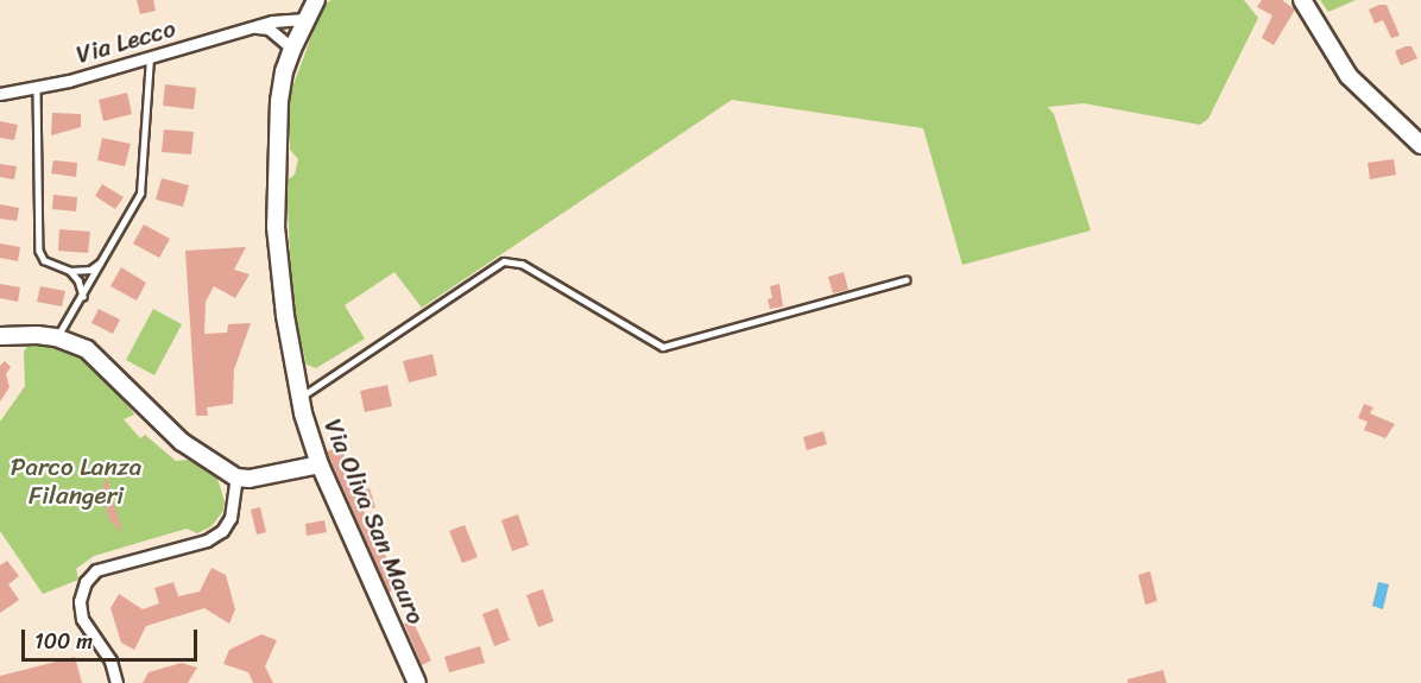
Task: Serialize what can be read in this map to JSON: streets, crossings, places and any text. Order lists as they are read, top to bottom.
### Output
{
  "streets": {
    "street": ["Via Lecco", "Via Oliva San Mauro"]
  },
  "crossings": [
    ["Via Lecco", "Via Oliva San Mauro"]
  ],
  "parks": ["Parco Lanza Filangeri"],
  "scale_bar": "100 m"
}
